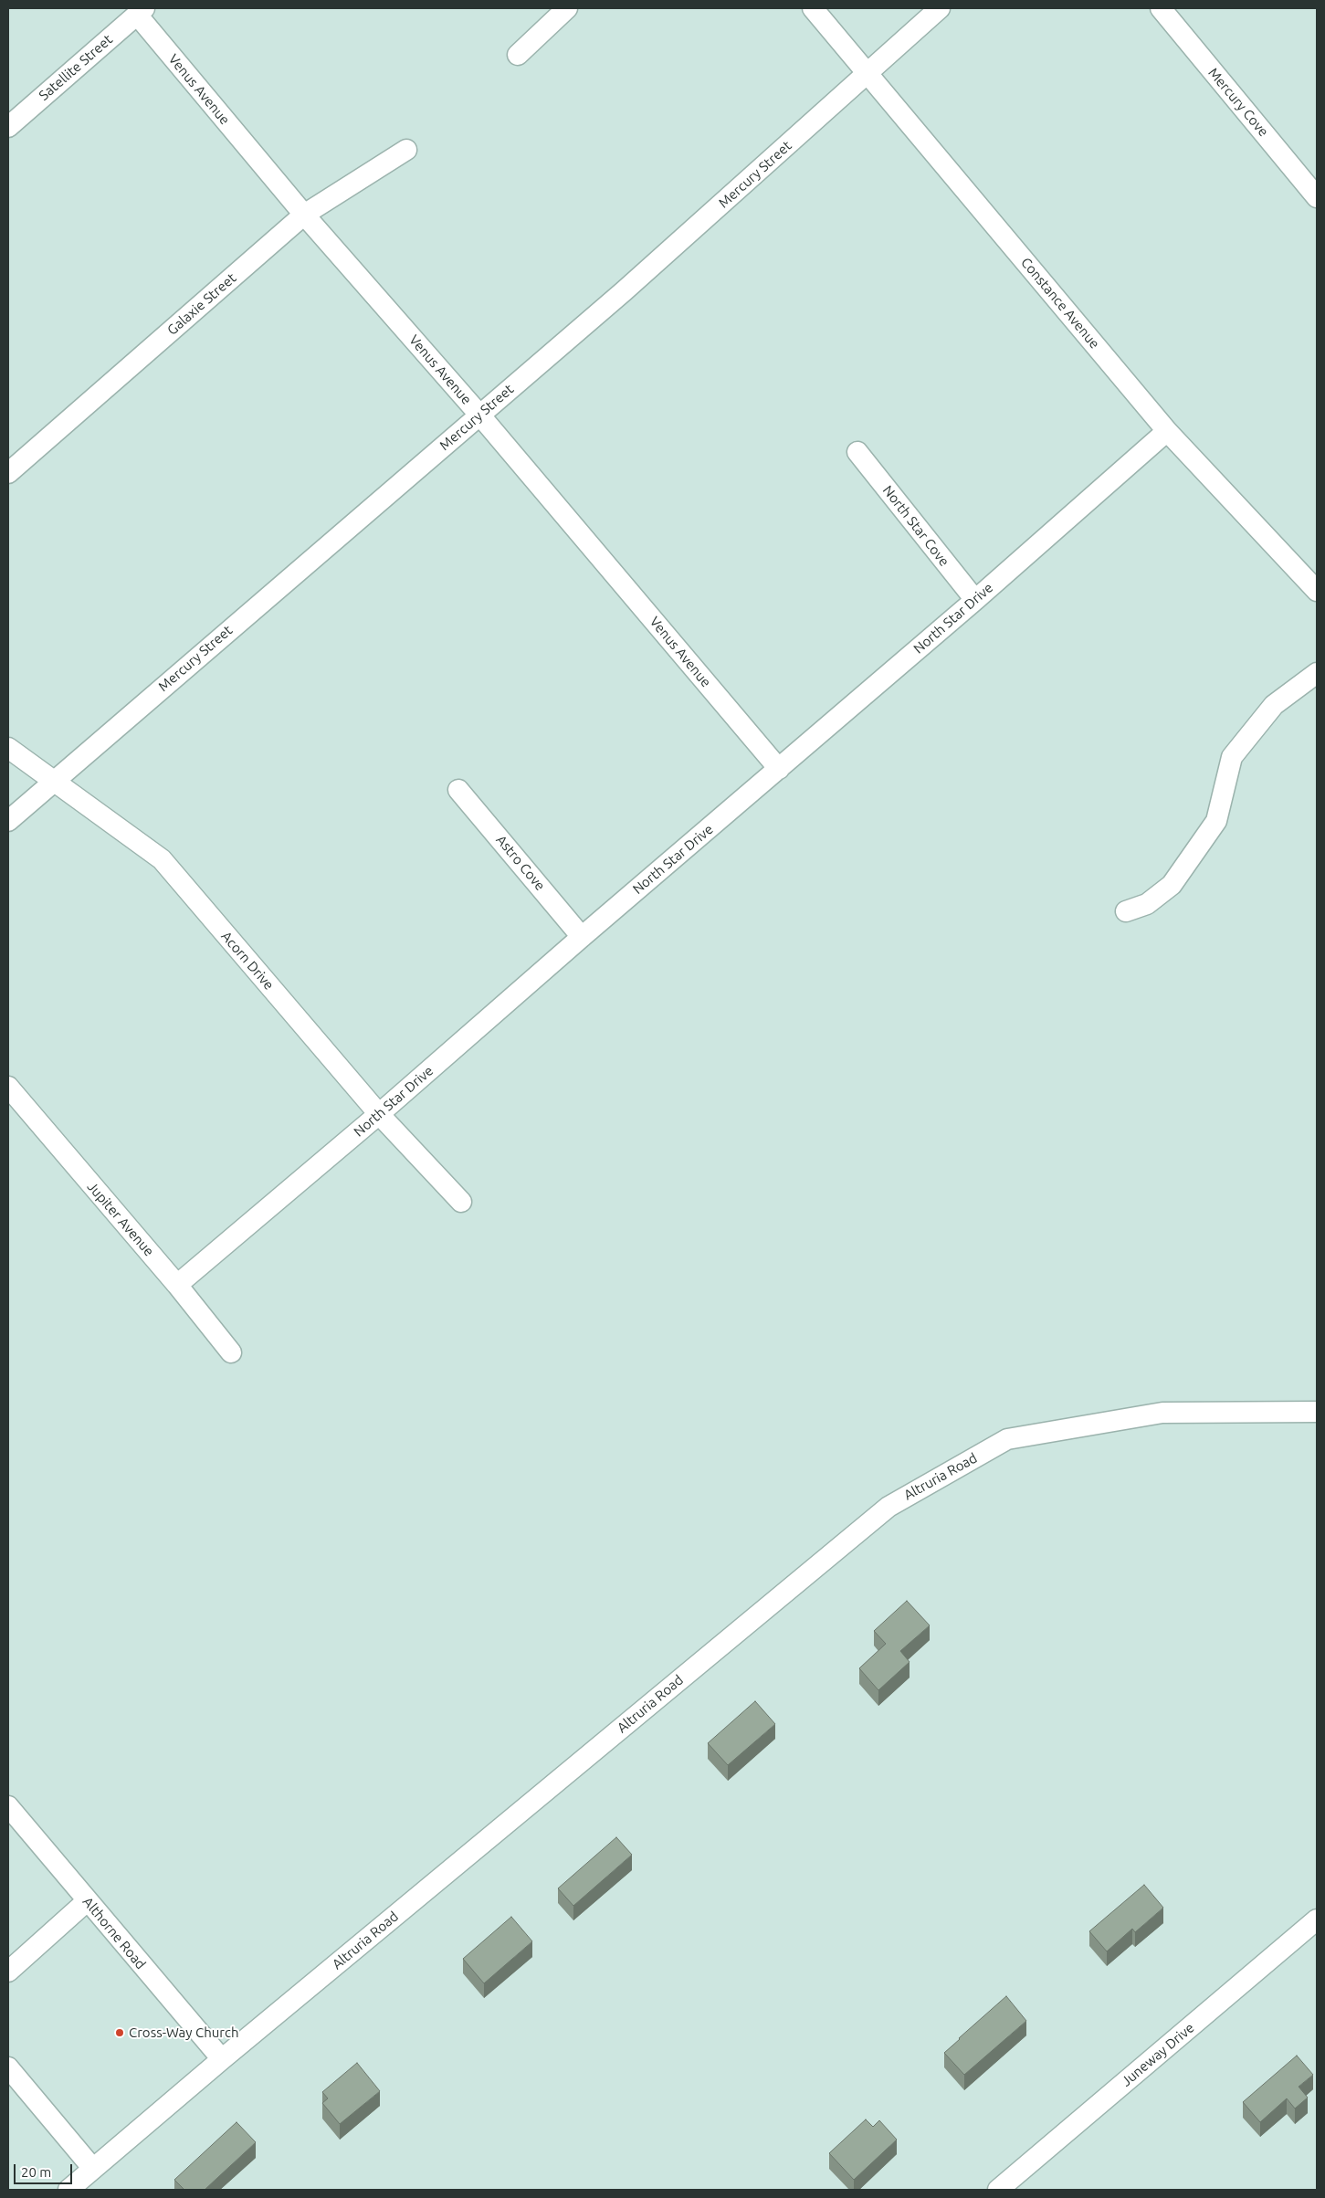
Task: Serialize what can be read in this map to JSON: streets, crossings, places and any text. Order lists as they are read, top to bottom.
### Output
{
  "streets": {
    "street": [
      "Satellite Street",
      "Venus Avenue",
      "Mercury Cove",
      "Mercury Street",
      "Constance Avenue",
      "Galaxie Street",
      "North Star Cove",
      "North Star Drive",
      "Astro Cove",
      "Acorn Drive",
      "Jupiter Avenue",
      "Altruria Road",
      "Althorne Road",
      "Juneway Drive"
    ]
  },
  "crossings": [
    ["Satellite Street", "Venus Avenue"],
    ["Venus Avenue", "Mercury Street"],
    ["Venus Avenue", "Galaxie Street"],
    ["Venus Avenue", "North Star Drive"],
    ["Mercury Street", "Constance Avenue"],
    ["Mercury Street", "Acorn Drive"],
    ["Constance Avenue", "North Star Drive"],
    ["North Star Cove", "North Star Drive"],
    ["North Star Drive", "Astro Cove"],
    ["North Star Drive", "Acorn Drive"],
    ["North Star Drive", "Jupiter Avenue"],
    ["Altruria Road", "Althorne Road"]
  ],
  "places": ["Cross-Way Church"],
  "scale_bar": "20 m"
}
